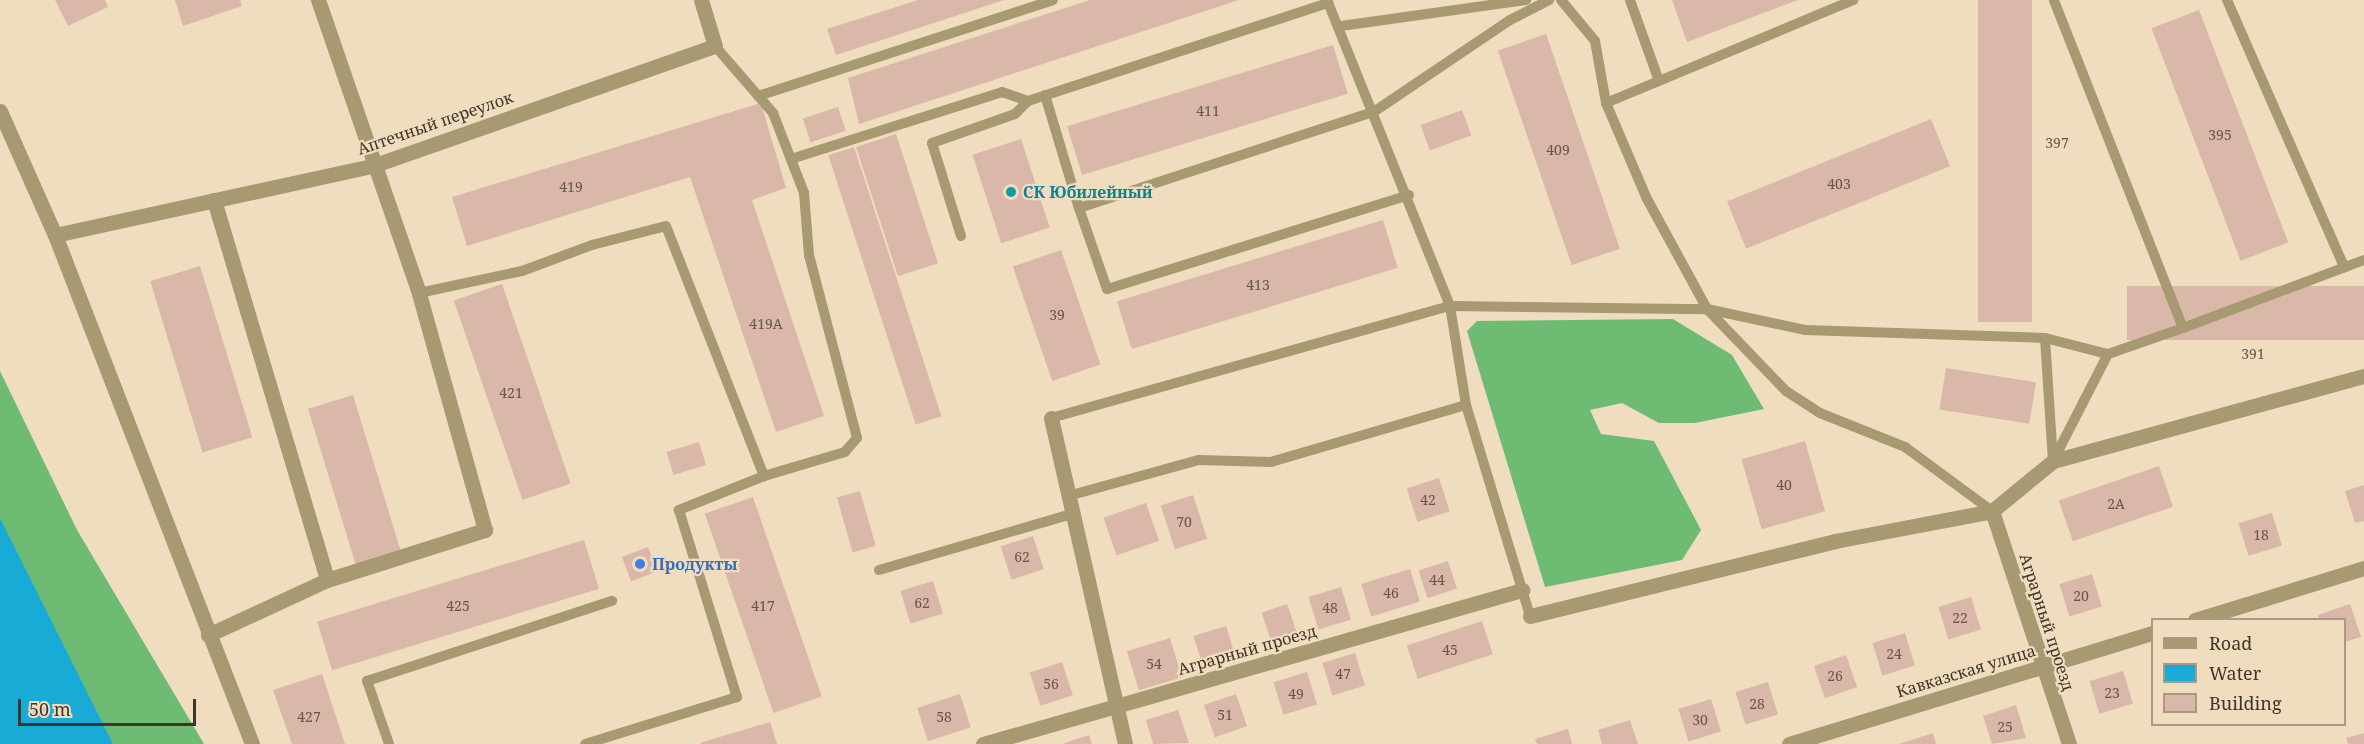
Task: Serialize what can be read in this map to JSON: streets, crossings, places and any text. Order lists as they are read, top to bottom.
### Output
{
  "streets": {
    "street": ["Аптечный переулок", "Аграрный проезд", "Кавказская улица"]
  },
  "crossings": [
    ["Аграрный проезд", "Кавказская улица"]
  ],
  "places": ["СК Юбилейный", "Продукты"],
  "house_numbers": [
    "411",
    "395",
    "397",
    "409",
    "403",
    "419",
    "413",
    "39",
    "419А",
    "391",
    "421",
    "40",
    "42",
    "2А",
    "70",
    "18",
    "62",
    "44",
    "46",
    "20",
    "62",
    "425",
    "417",
    "48",
    "22",
    "45",
    "24",
    "54",
    "47",
    "26",
    "56",
    "23",
    "49",
    "28",
    "51",
    "427",
    "58",
    "30",
    "25"
  ],
  "legend": ["Road", "Water", "Building"],
  "scale_bar": "50 m"
}
